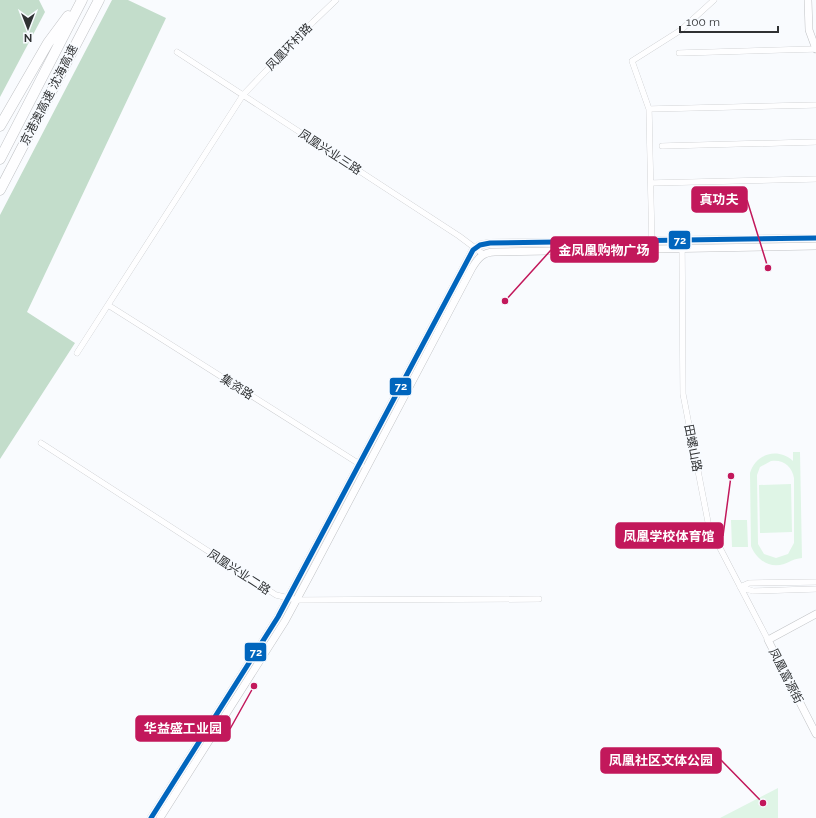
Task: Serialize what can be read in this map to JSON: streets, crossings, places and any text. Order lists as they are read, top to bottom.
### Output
{
  "streets": {
    "highway": ["京港澳高速 沈海高速"],
    "street": [
      "凤凰环村路",
      "凤凰兴业三路",
      "集资路",
      "田螺山路",
      "凤凰兴业二路",
      "凤凰富源街"
    ]
  },
  "crossings": [
    ["凤凰环村路", "凤凰兴业三路"],
    ["凤凰环村路", "集资路"],
    ["田螺山路", "凤凰富源街"]
  ],
  "places": [
    "真功夫",
    "金凤凰购物广场",
    "凤凰学校体育馆",
    "华益盛工业园",
    "凤凰社区文体公园"
  ],
  "lines": ["transit line 72"],
  "scale_bar": "100 m",
  "north": "bottom"
}
